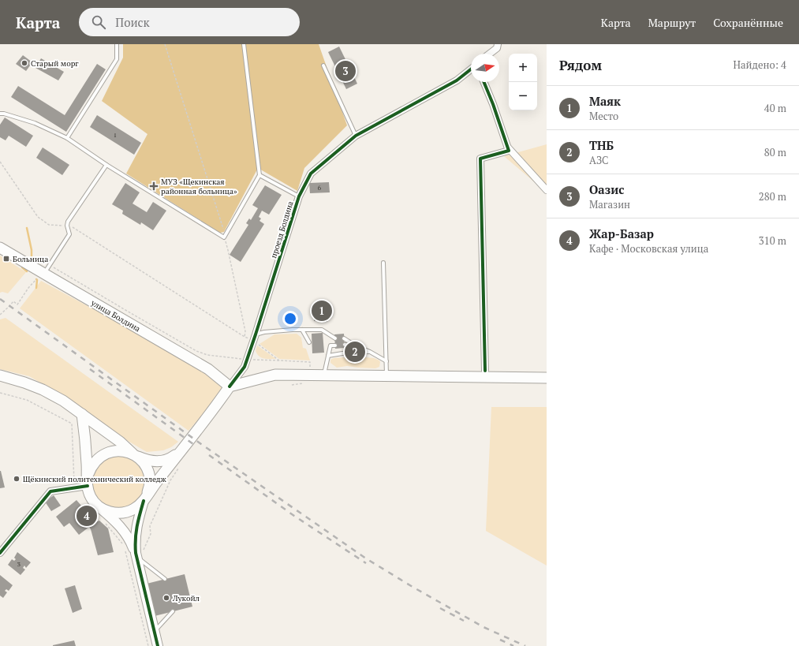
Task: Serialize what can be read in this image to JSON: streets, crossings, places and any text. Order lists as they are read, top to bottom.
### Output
{
  "streets": {
    "main road": ["улица Болдина"],
    "street": ["проезд Болдина"]
  },
  "crossings": [
    ["проезд Болдина", "улица Болдина"]
  ],
  "places": {
    "other": ["Старый морг", "Щёкинский политехнический колледж", "Лукойл"],
    "health": ["МУЗ «Щекинская районная больница»"],
    "transit": ["Больница"]
  },
  "house_numbers": ["1", "6", "3"],
  "north": "right",
  "page": {
    "header": "Карта",
    "search": "Поиск",
    "nav": ["Карта", "Маршрут", "Сохранённые"],
    "heading": ["Рядом", "Найдено: 4"],
    "map_buttons": ["+", "−"],
    "pins": [
      "3",
      "1",
      "2",
      "4"
    ],
    "list": [
      {
        "mark": "1",
        "name": "Маяк",
        "note": "Место",
        "value": "40 m"
      },
      {
        "mark": "2",
        "name": "ТНБ",
        "note": "АЗС",
        "value": "80 m"
      },
      {
        "mark": "3",
        "name": "Оазис",
        "note": "Магазин",
        "value": "280 m"
      },
      {
        "mark": "4",
        "name": "Жар-Базар",
        "note": "Кафе · Московская улица",
        "value": "310 m"
      }
    ]
  }
}
